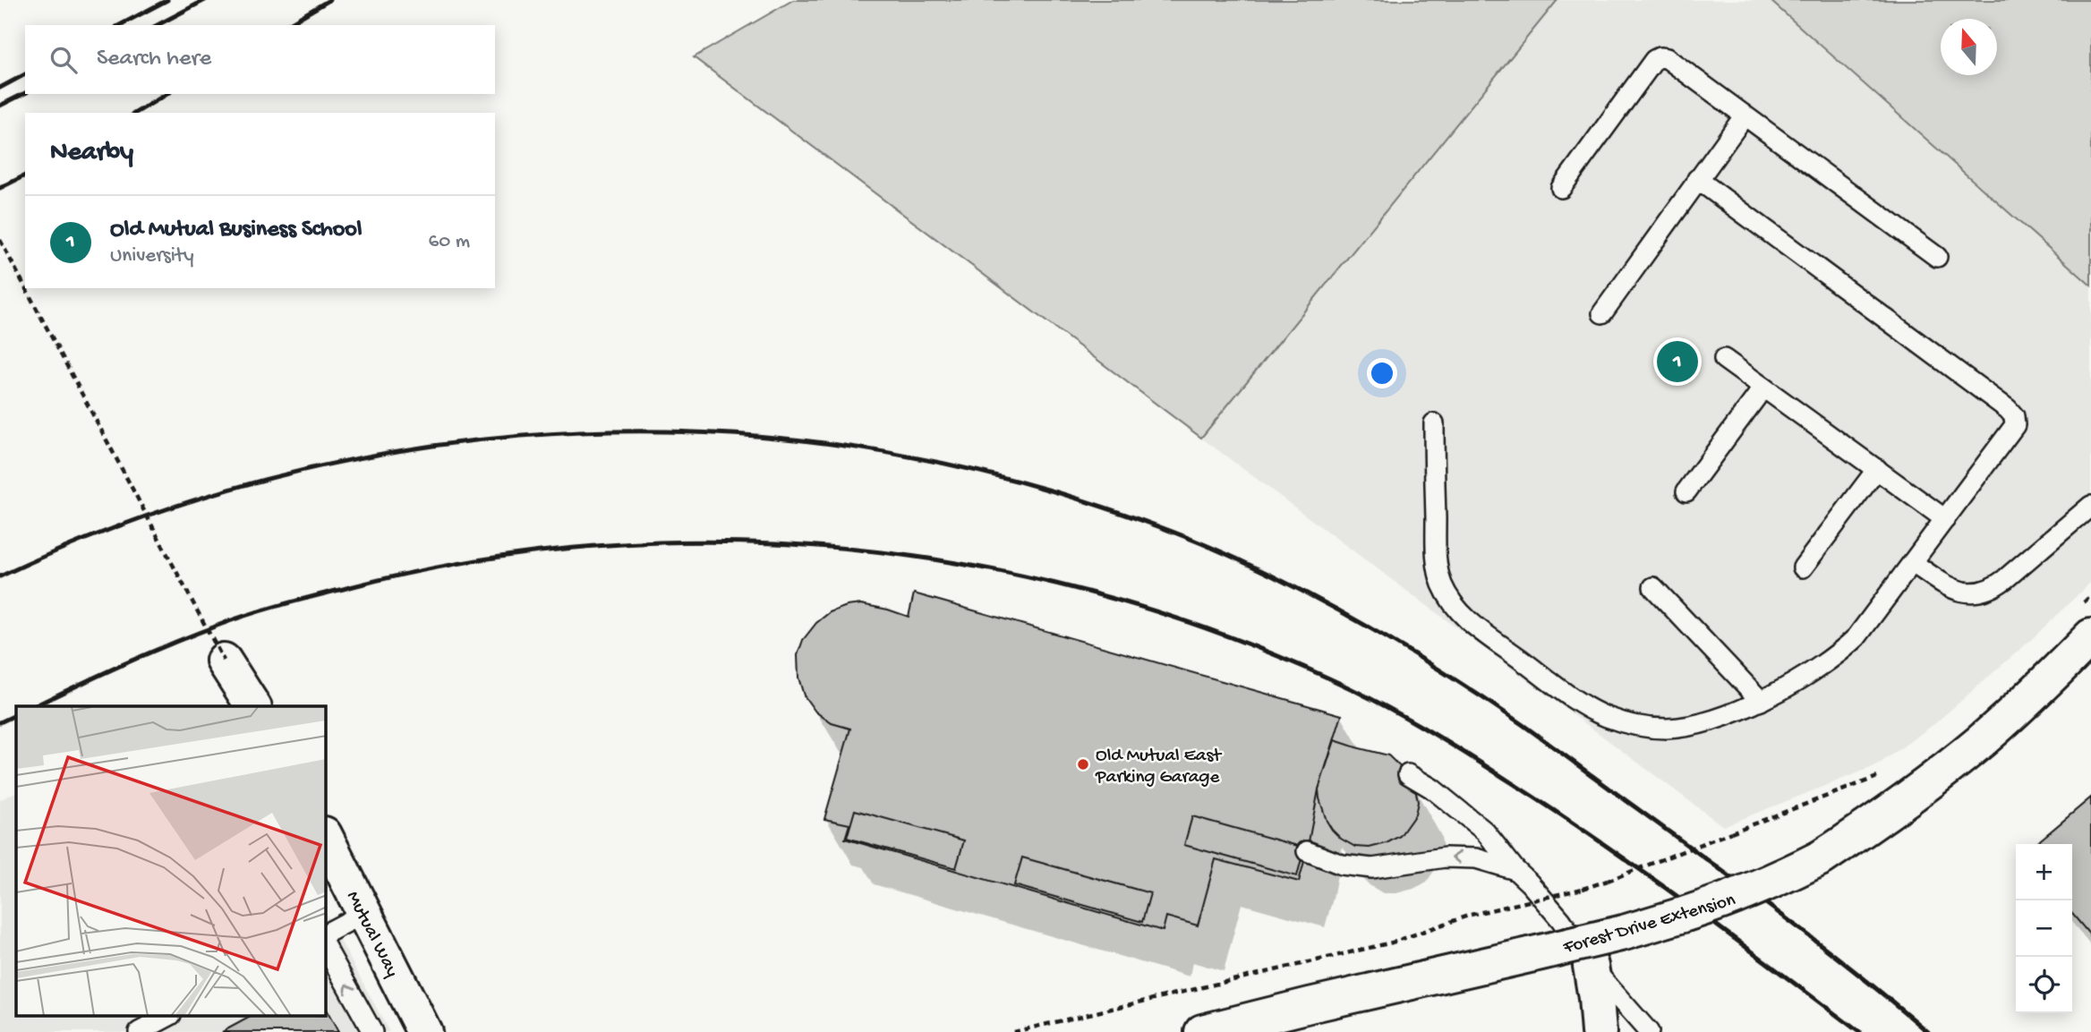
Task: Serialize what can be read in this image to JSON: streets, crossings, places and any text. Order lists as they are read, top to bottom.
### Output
{
  "streets": {
    "street": ["Forest Drive Extension", "Mutual Way"]
  },
  "places": ["Old Mutual East Parking Garage"],
  "north": "top",
  "page": {
    "search": "Search here",
    "heading": "Nearby",
    "list": [
      {
        "mark": "1",
        "name": "Old Mutual Business School",
        "note": "University",
        "value": "60 m"
      }
    ],
    "pins": "1",
    "map_buttons": ["+", "−"]
  }
}
